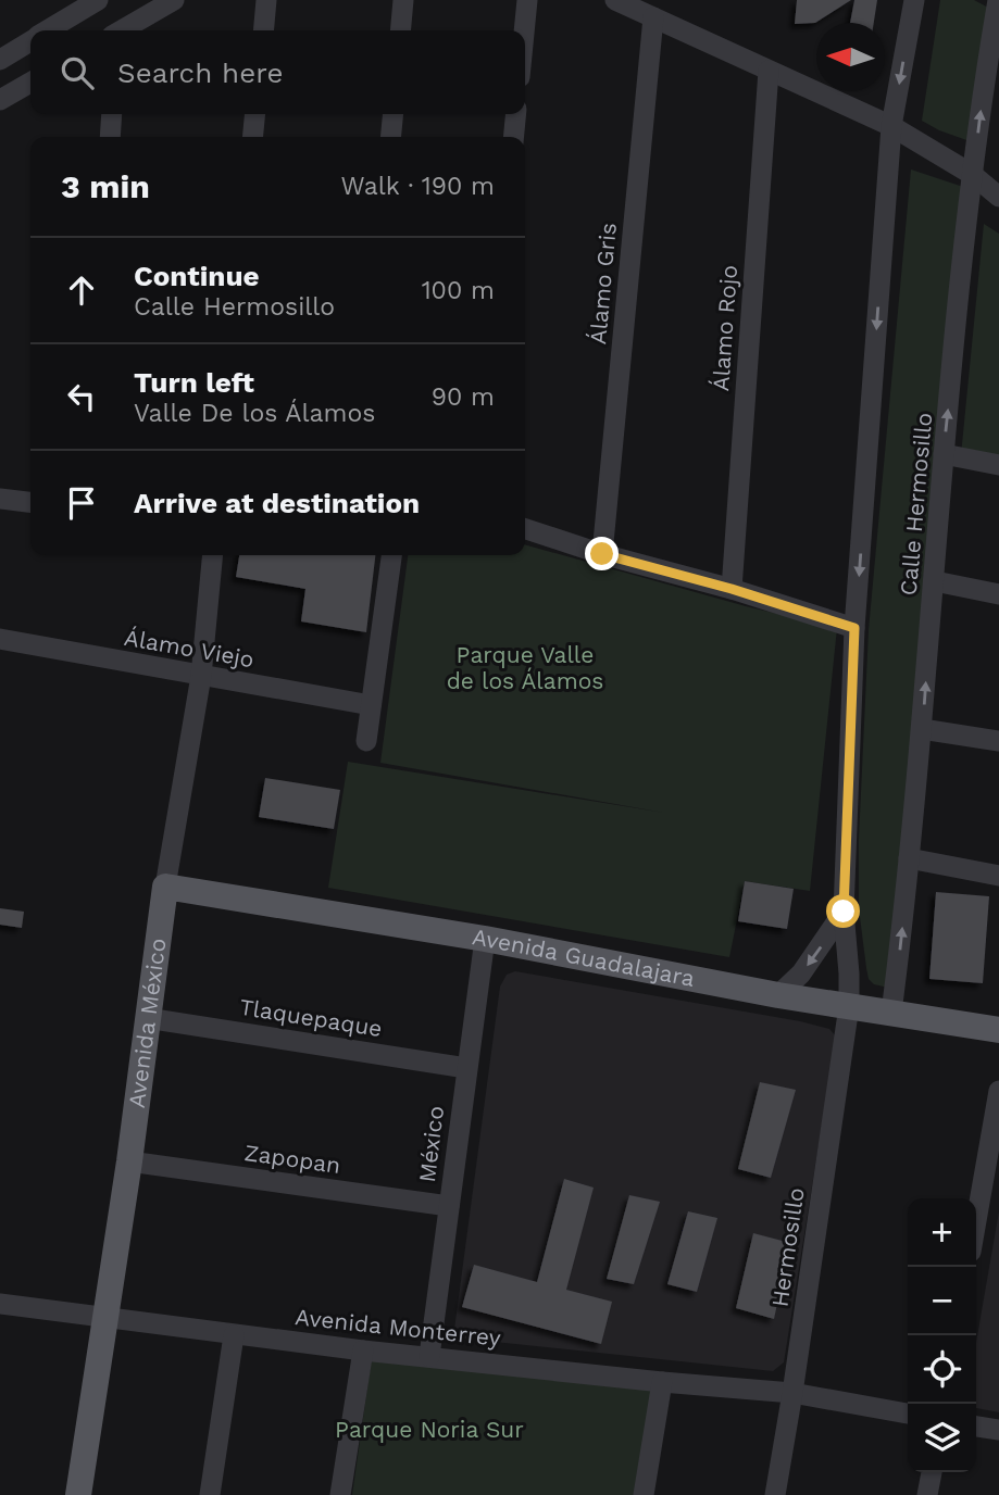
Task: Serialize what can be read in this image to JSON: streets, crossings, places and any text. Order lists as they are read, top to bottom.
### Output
{
  "streets": {
    "main road": ["Avenida Guadalajara", "Avenida México"],
    "street": [
      "Álamo Gris",
      "Álamo Rojo",
      "Calle Hermosillo",
      "Álamo Viejo",
      "Tlaquepaque",
      "México",
      "Zapopan",
      "Hermosillo",
      "Avenida Monterrey"
    ]
  },
  "crossings": [
    ["Calle Hermosillo", "Avenida Guadalajara"],
    ["Álamo Viejo", "Avenida México"],
    ["Avenida Guadalajara", "Avenida México"],
    ["Avenida Guadalajara", "México"],
    ["Avenida Guadalajara", "Hermosillo"],
    ["Tlaquepaque", "Avenida México"],
    ["Tlaquepaque", "México"],
    ["Avenida México", "Zapopan"],
    ["Avenida México", "Avenida Monterrey"],
    ["México", "Zapopan"],
    ["México", "Avenida Monterrey"],
    ["Hermosillo", "Avenida Monterrey"]
  ],
  "parks": ["Parque Valle de los Álamos", "Parque Noria Sur"],
  "north": "left",
  "page": {
    "search": "Search here",
    "heading": ["3 min", "Walk · 190 m"],
    "list": [
      ["Continue", "Calle Hermosillo", "100 m"],
      ["Turn left", "Valle De los Álamos", "90 m"],
      "Arrive at destination"
    ],
    "map_buttons": ["+", "−"]
  }
}
